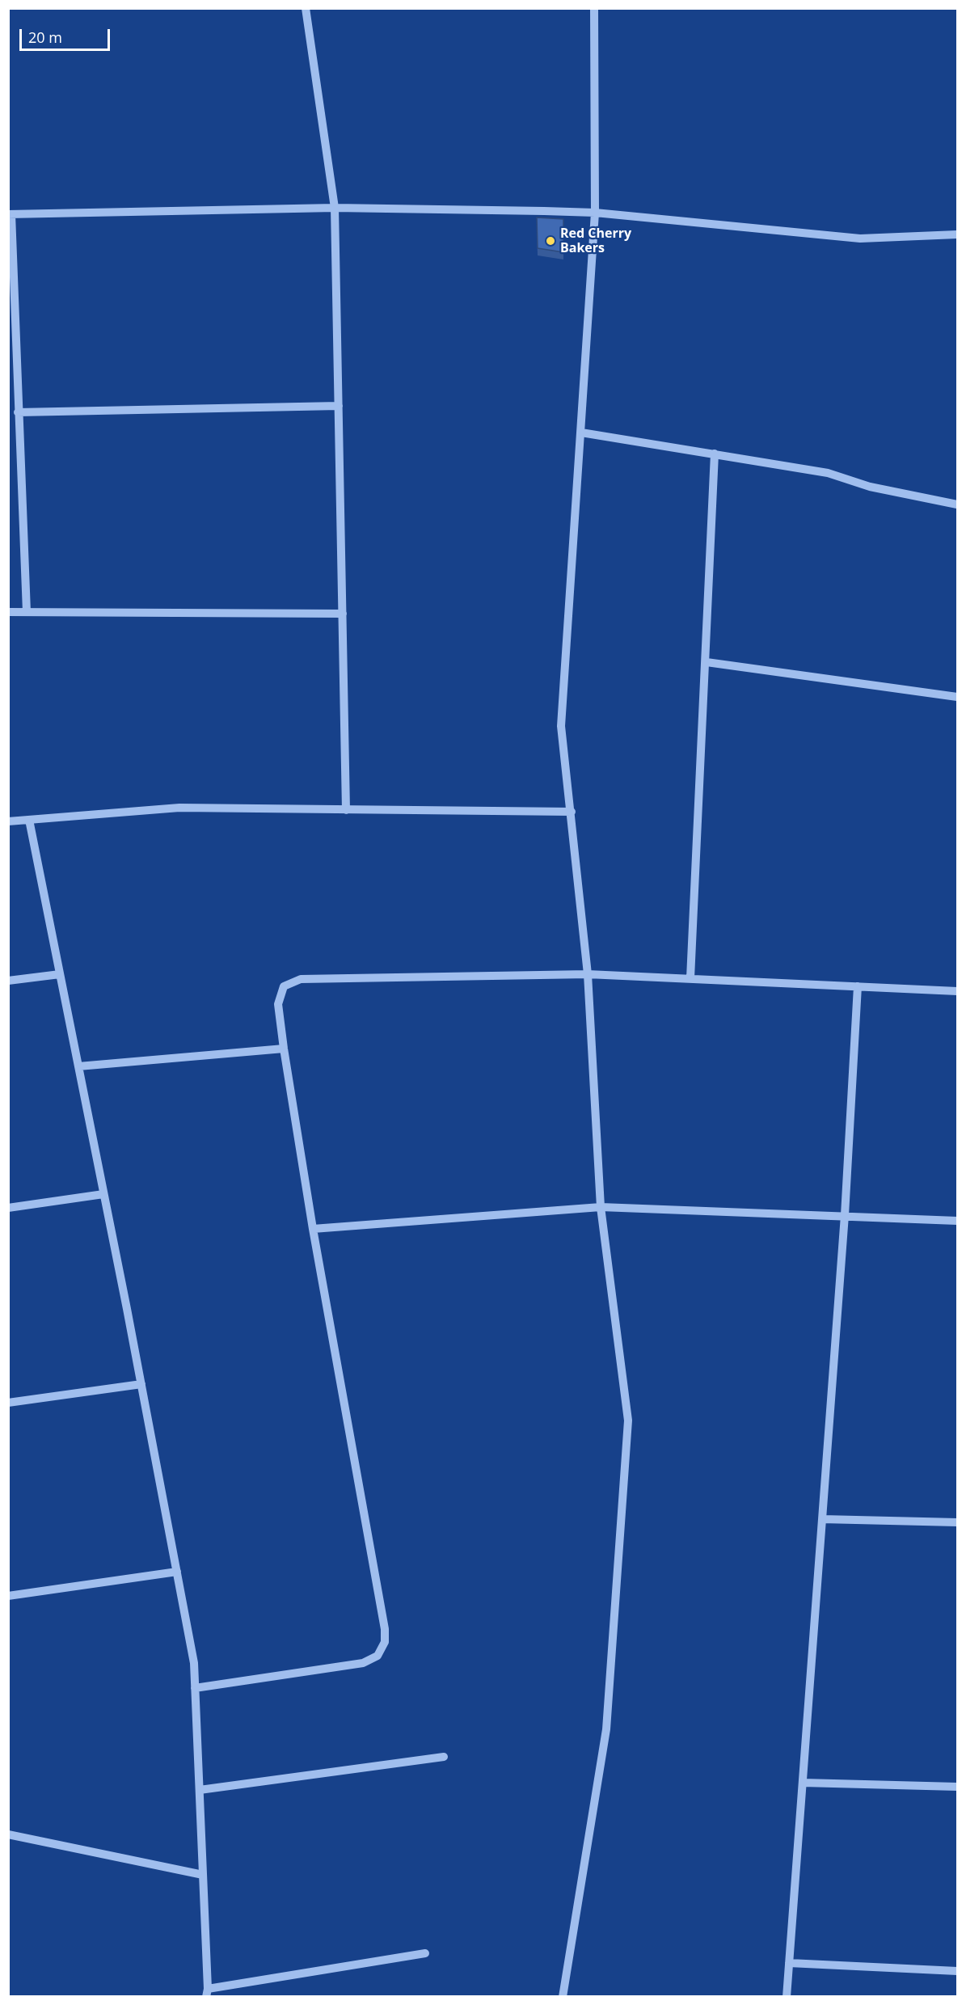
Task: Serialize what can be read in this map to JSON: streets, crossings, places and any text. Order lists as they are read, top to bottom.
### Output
{
  "places": ["Red Cherry Bakers"],
  "scale_bar": "20 m"
}
